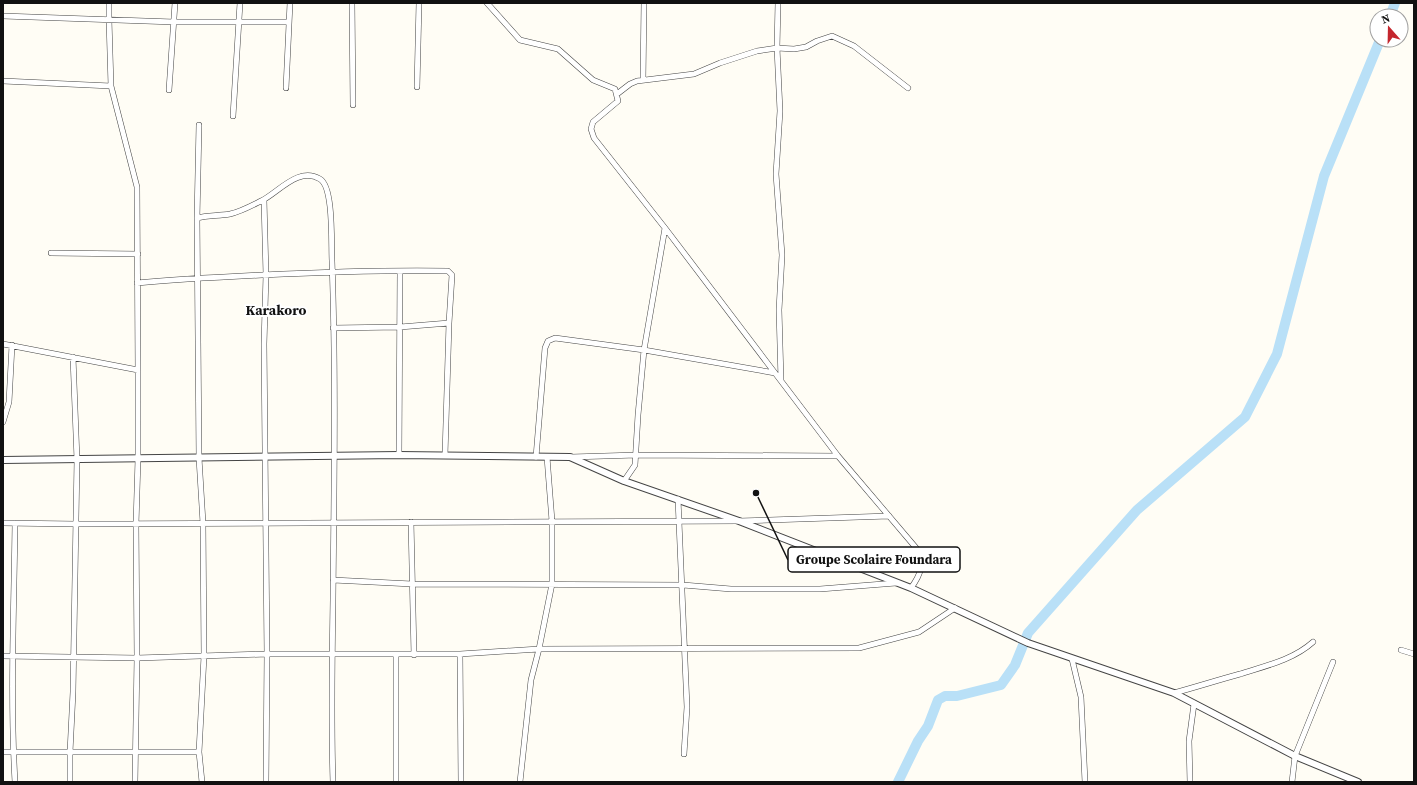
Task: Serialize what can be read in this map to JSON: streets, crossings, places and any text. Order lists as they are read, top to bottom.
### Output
{
  "districts": ["Karakoro"],
  "places": ["Groupe Scolaire Foundara"],
  "north": "top"
}
